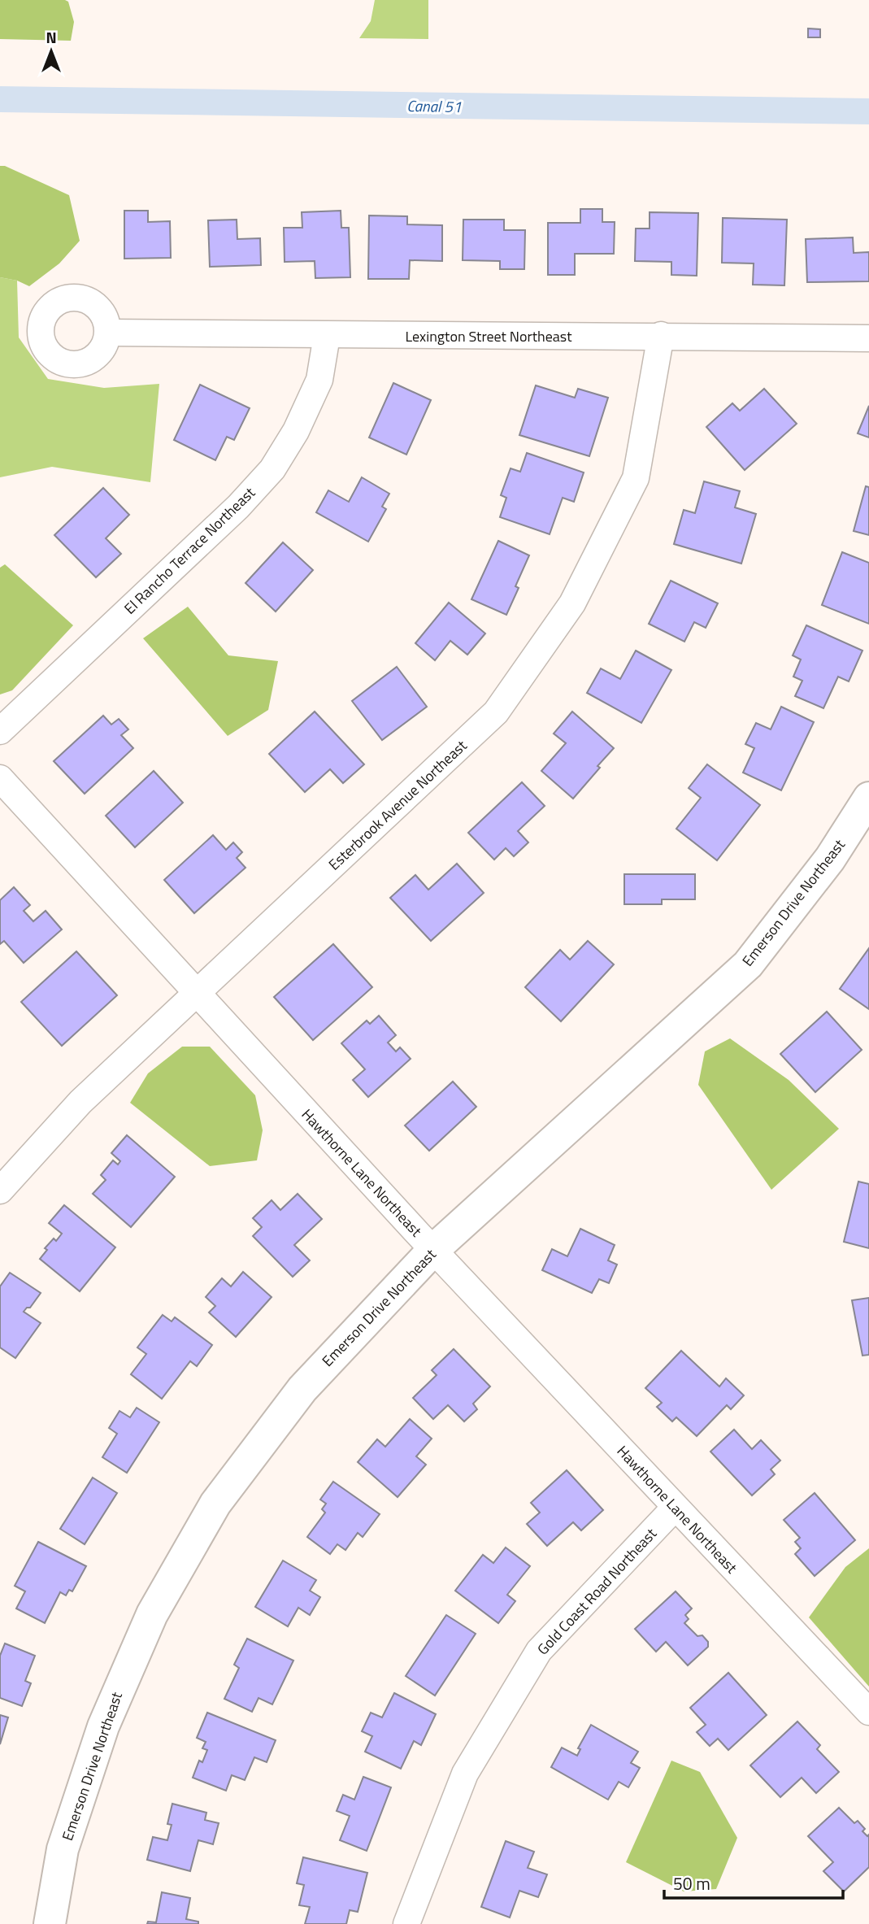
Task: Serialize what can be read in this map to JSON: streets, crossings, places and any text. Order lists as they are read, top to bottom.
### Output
{
  "streets": {
    "street": [
      "Lexington Street Northeast",
      "El Rancho Terrace Northeast",
      "Esterbrook Avenue Northeast",
      "Emerson Drive Northeast",
      "Hawthorne Lane Northeast",
      "Gold Coast Road Northeast"
    ]
  },
  "crossings": [
    ["Lexington Street Northeast", "El Rancho Terrace Northeast"],
    ["Lexington Street Northeast", "Esterbrook Avenue Northeast"],
    ["Esterbrook Avenue Northeast", "Hawthorne Lane Northeast"],
    ["Emerson Drive Northeast", "Hawthorne Lane Northeast"],
    ["Hawthorne Lane Northeast", "Gold Coast Road Northeast"]
  ],
  "water": ["Canal 51"],
  "scale_bar": "50 m",
  "north": "top"
}
